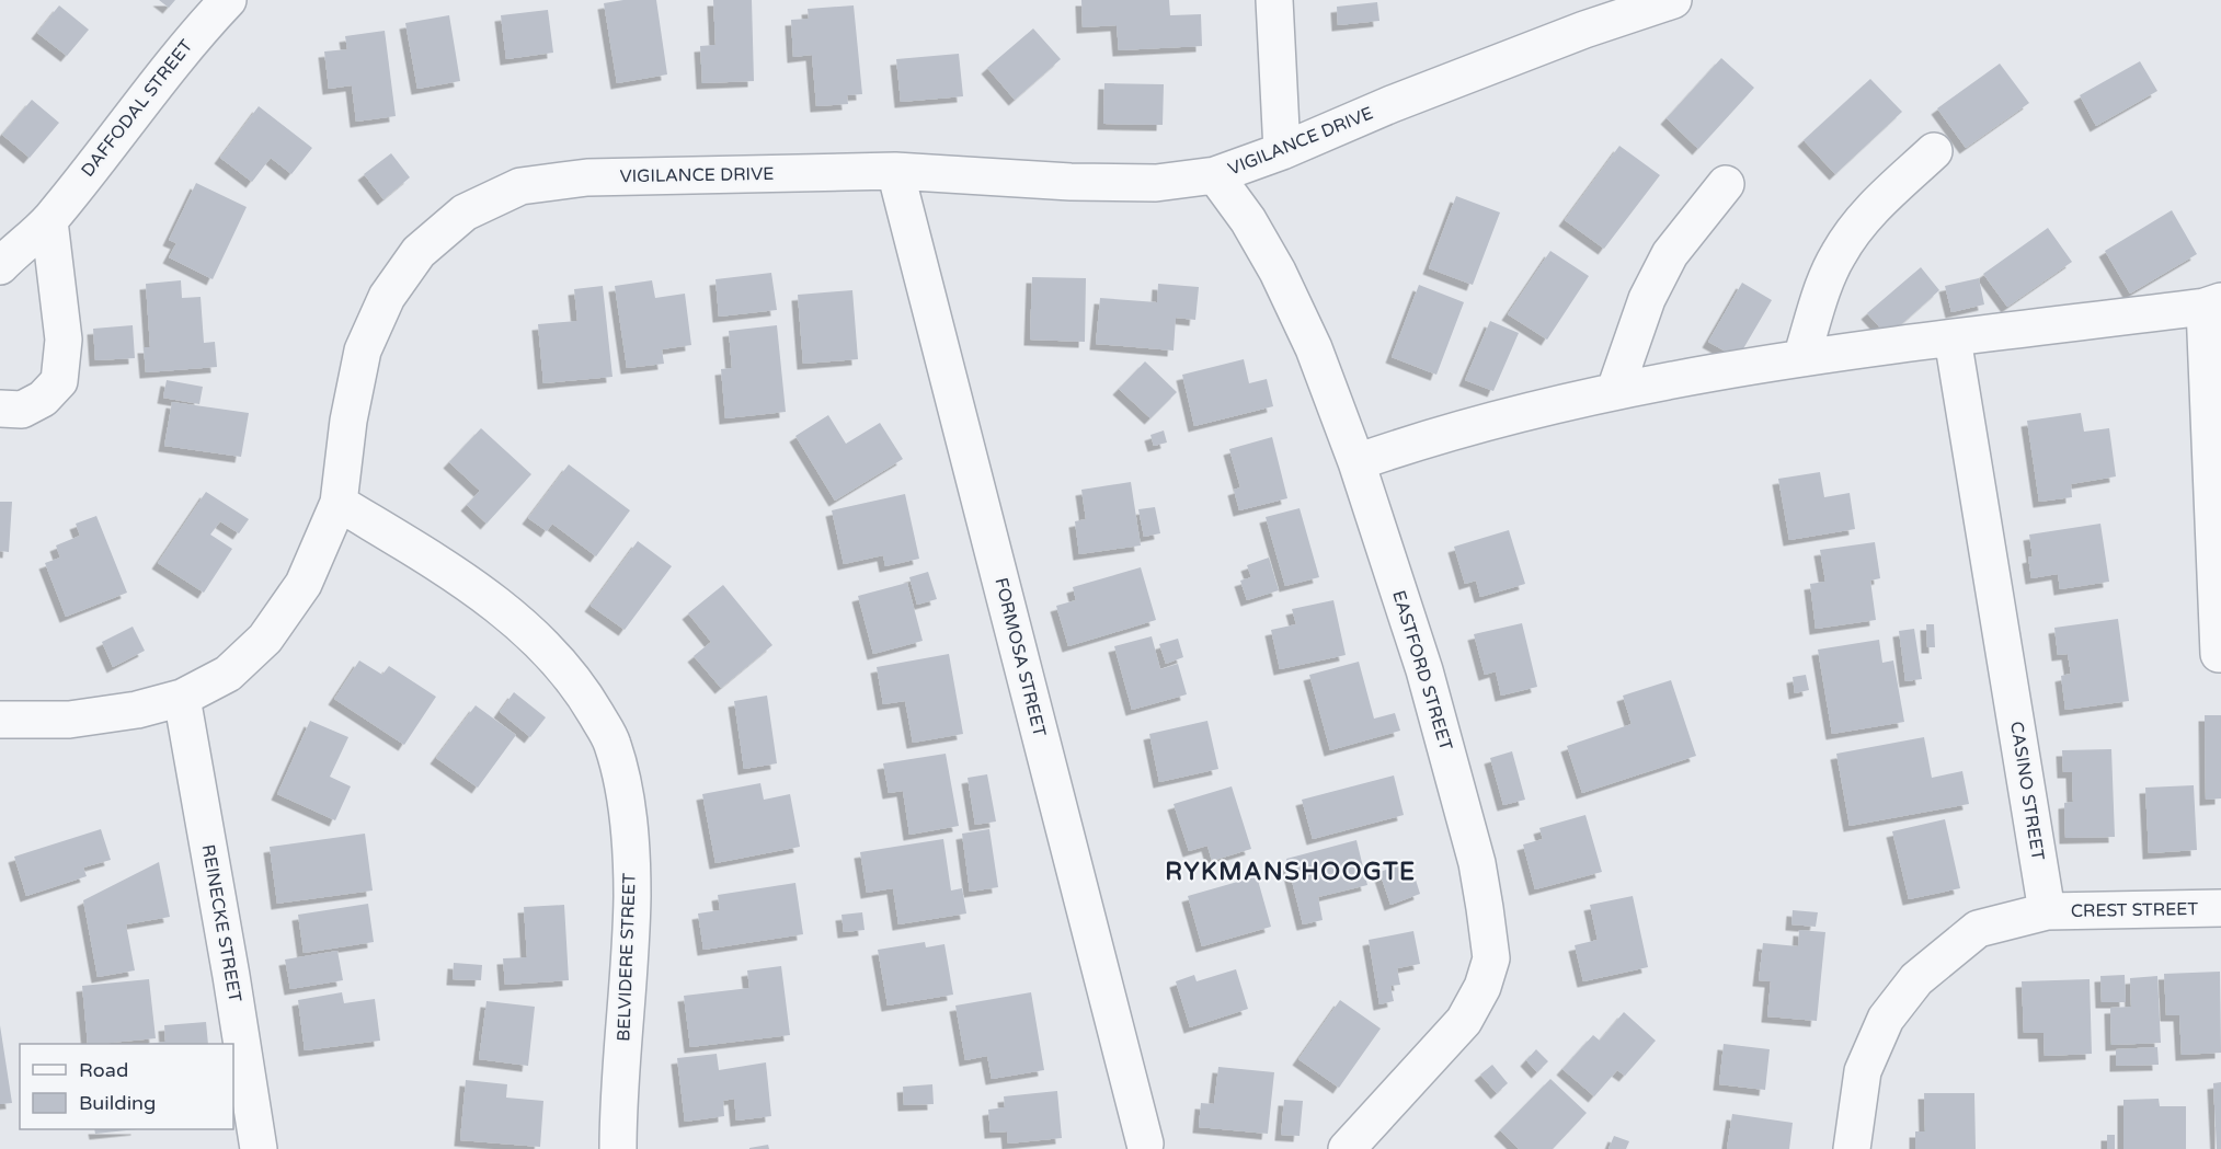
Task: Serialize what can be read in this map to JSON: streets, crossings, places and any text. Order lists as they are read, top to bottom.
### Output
{
  "streets": {
    "street": [
      "DAFFODAL STREET",
      "VIGILANCE DRIVE",
      "FORMOSA STREET",
      "EASTFORD STREET",
      "CASINO STREET",
      "CREST STREET",
      "REINECKE STREET",
      "BELVIDERE STREET"
    ]
  },
  "crossings": [
    ["VIGILANCE DRIVE", "FORMOSA STREET"],
    ["VIGILANCE DRIVE", "EASTFORD STREET"],
    ["VIGILANCE DRIVE", "REINECKE STREET"],
    ["VIGILANCE DRIVE", "BELVIDERE STREET"],
    ["CASINO STREET", "CREST STREET"]
  ],
  "districts": ["RYKMANSHOOGTE"],
  "legend": ["Road", "Building"]
}
